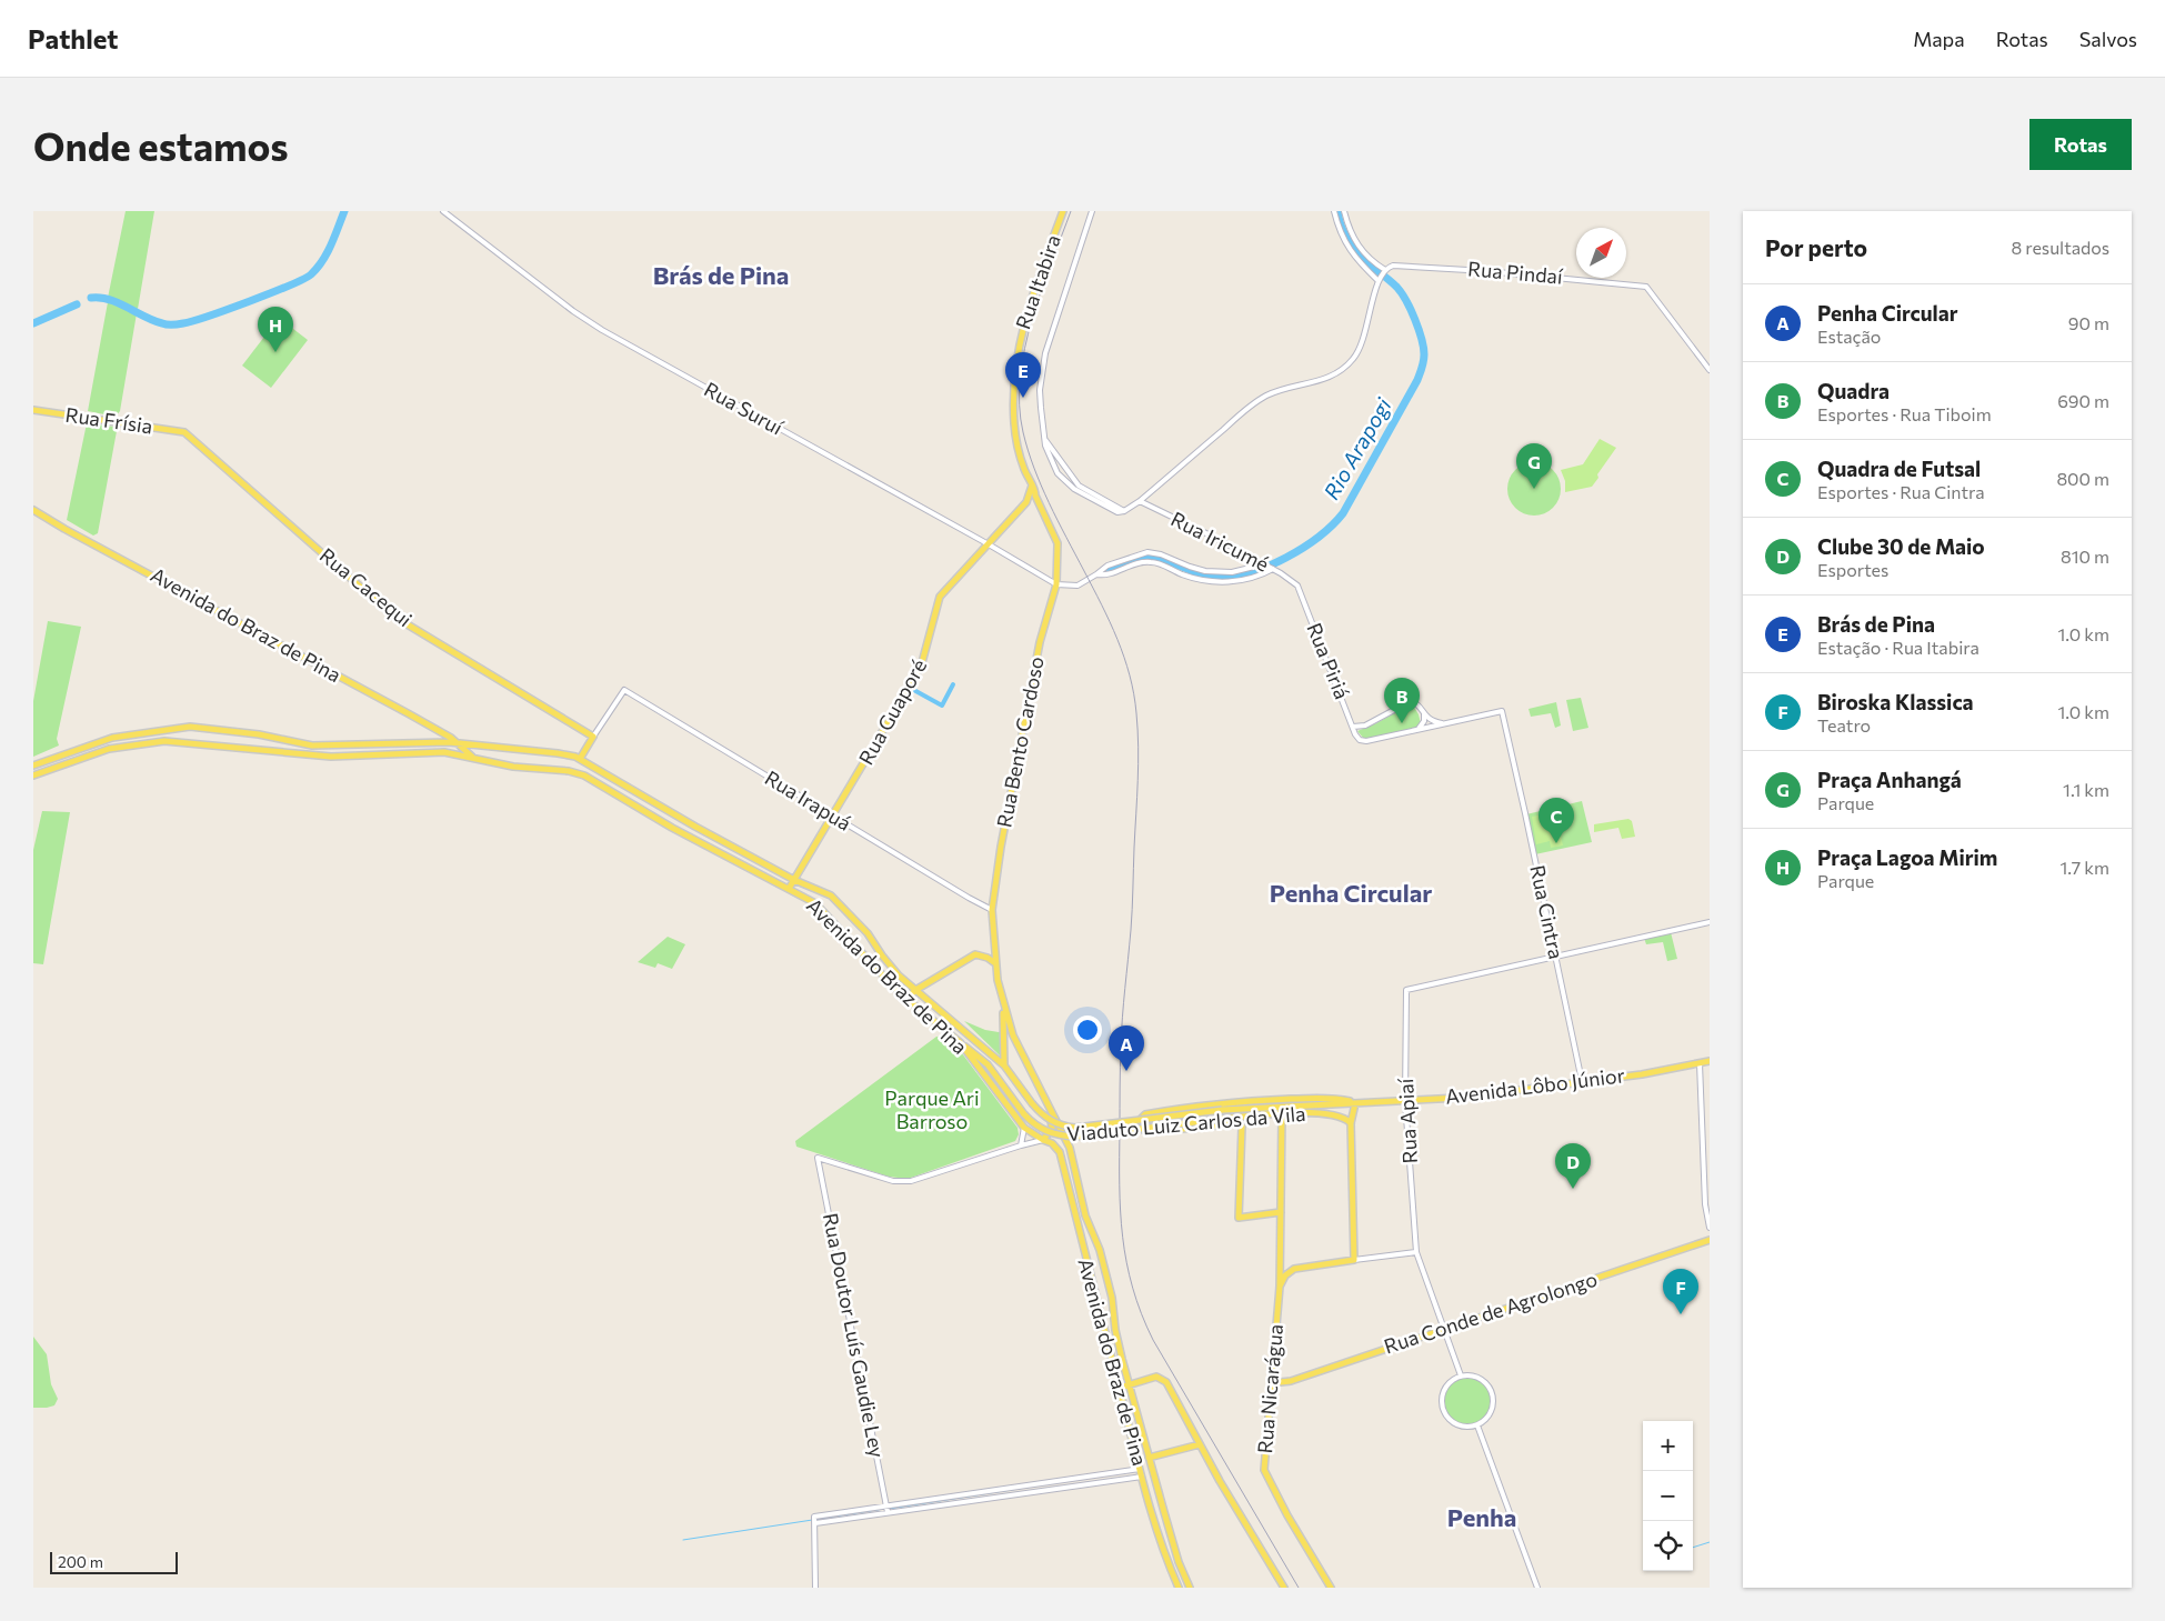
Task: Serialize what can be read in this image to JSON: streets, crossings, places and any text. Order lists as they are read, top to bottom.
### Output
{
  "streets": {
    "main road": [
      "Rua Itabira",
      "Rua Frísia",
      "Rua Cacequi",
      "Avenida do Braz de Pina",
      "Rua Guaporé",
      "Rua Bento Cardoso",
      "Avenida Lôbo Júnior",
      "Viaduto Luiz Carlos da Vila",
      "Rua Conde de Agrolongo",
      "Rua Nicarágua"
    ],
    "street": [
      "Rua Pindaí",
      "Rua Suruí",
      "Rua Iricumé",
      "Rua Piriá",
      "Rua Irapuá",
      "Rua Cintra",
      "Rua Apiaí",
      "Rua Doutor Luís Gaudie Ley"
    ]
  },
  "crossings": [
    ["Rua Itabira", "Rua Guaporé"],
    ["Rua Itabira", "Rua Bento Cardoso"],
    ["Rua Suruí", "Rua Guaporé"],
    ["Rua Suruí", "Rua Bento Cardoso"],
    ["Rua Frísia", "Rua Cacequi"],
    ["Rua Iricumé", "Rua Piriá"],
    ["Rua Cacequi", "Rua Irapuá"],
    ["Avenida do Braz de Pina", "Rua Guaporé"],
    ["Avenida do Braz de Pina", "Rua Bento Cardoso"],
    ["Avenida do Braz de Pina", "Avenida Lôbo Júnior"],
    ["Avenida do Braz de Pina", "Viaduto Luiz Carlos da Vila"],
    ["Rua Guaporé", "Rua Bento Cardoso"],
    ["Rua Guaporé", "Rua Irapuá"],
    ["Rua Bento Cardoso", "Rua Irapuá"],
    ["Rua Cintra", "Avenida Lôbo Júnior"],
    ["Rua Cintra", "Rua Apiaí"],
    ["Avenida Lôbo Júnior", "Rua Apiaí"],
    ["Avenida Lôbo Júnior", "Rua Nicarágua"],
    ["Rua Apiaí", "Rua Conde de Agrolongo"],
    ["Viaduto Luiz Carlos da Vila", "Rua Nicarágua"],
    ["Rua Conde de Agrolongo", "Rua Nicarágua"]
  ],
  "districts": ["Brás de Pina", "Penha Circular", "Penha"],
  "water": ["Rio Arapogi"],
  "parks": ["Parque Ari Barroso"],
  "scale_bar": "200 m",
  "north": "top right",
  "page": {
    "header": "Pathlet",
    "nav": ["Mapa", "Rotas", "Salvos"],
    "buttons": "Rotas",
    "title": "Onde estamos",
    "heading": ["Por perto", "8 resultados"],
    "list": [
      {
        "mark": "A",
        "name": "Penha Circular",
        "note": "Estação",
        "value": "90 m"
      },
      {
        "mark": "B",
        "name": "Quadra",
        "note": "Esportes · Rua Tiboim",
        "value": "690 m"
      },
      {
        "mark": "C",
        "name": "Quadra de Futsal",
        "note": "Esportes · Rua Cintra",
        "value": "800 m"
      },
      {
        "mark": "D",
        "name": "Clube 30 de Maio",
        "note": "Esportes",
        "value": "810 m"
      },
      {
        "mark": "E",
        "name": "Brás de Pina",
        "note": "Estação · Rua Itabira",
        "value": "1.0 km"
      },
      {
        "mark": "F",
        "name": "Biroska Klassica",
        "note": "Teatro",
        "value": "1.0 km"
      },
      {
        "mark": "G",
        "name": "Praça Anhangá",
        "note": "Parque",
        "value": "1.1 km"
      },
      {
        "mark": "H",
        "name": "Praça Lagoa Mirim",
        "note": "Parque",
        "value": "1.7 km"
      }
    ],
    "pins": [
      "H",
      "E",
      "G",
      "B",
      "C",
      "A",
      "D",
      "F"
    ],
    "map_buttons": ["+", "−"],
    "scale": "200 m"
  }
}
